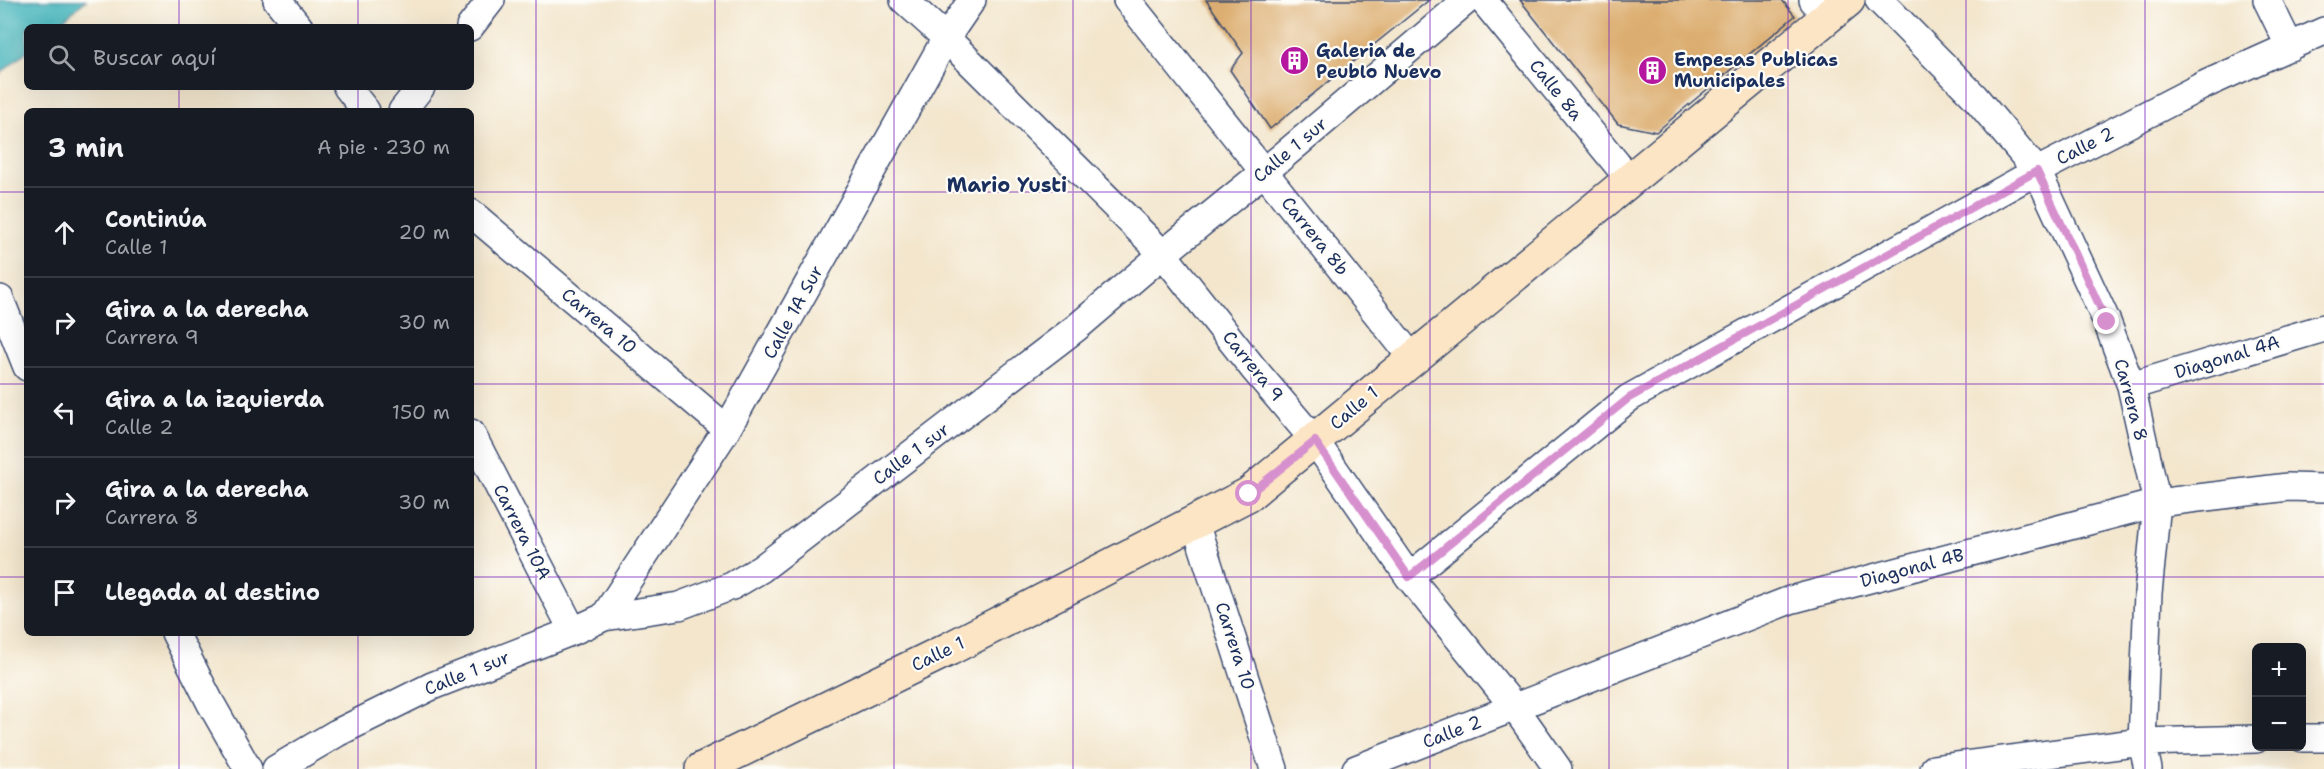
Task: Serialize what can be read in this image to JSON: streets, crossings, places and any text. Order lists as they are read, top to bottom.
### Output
{
  "streets": {
    "main road": ["Calle 1"],
    "street": [
      "Calle 8a",
      "Calle 2",
      "Calle 1 sur",
      "Carrera 8b",
      "Calle 1A Sur",
      "Carrera 10",
      "Diagonal 4A",
      "Carrera 9",
      "Carrera 8",
      "Carrera 10A",
      "Diagonal 4B"
    ]
  },
  "crossings": [
    ["Calle 8a", "Calle 1"],
    ["Calle 2", "Carrera 9"],
    ["Calle 2", "Carrera 8"],
    ["Calle 2", "Diagonal 4B"],
    ["Calle 1 sur", "Carrera 8b"],
    ["Calle 1 sur", "Calle 1A Sur"],
    ["Calle 1 sur", "Carrera 9"],
    ["Calle 1 sur", "Carrera 10A"],
    ["Carrera 8b", "Calle 1"],
    ["Calle 1A Sur", "Carrera 10"],
    ["Calle 1A Sur", "Carrera 9"],
    ["Carrera 10", "Calle 1"],
    ["Diagonal 4A", "Carrera 8"],
    ["Carrera 9", "Calle 1"],
    ["Carrera 9", "Diagonal 4B"],
    ["Carrera 8", "Diagonal 4B"]
  ],
  "districts": ["Mario Yusti"],
  "places": {
    "building": ["Galeria de Peublo Nuevo", "Empesas Publicas Municipales"]
  },
  "page": {
    "search": "Buscar aquí",
    "heading": ["3 min", "A pie · 230 m"],
    "list": [
      ["Continúa", "Calle 1", "20 m"],
      ["Gira a la derecha", "Carrera 9", "30 m"],
      ["Gira a la izquierda", "Calle 2", "150 m"],
      ["Gira a la derecha", "Carrera 8", "30 m"],
      "Llegada al destino"
    ],
    "map_buttons": ["+", "−"]
  }
}
